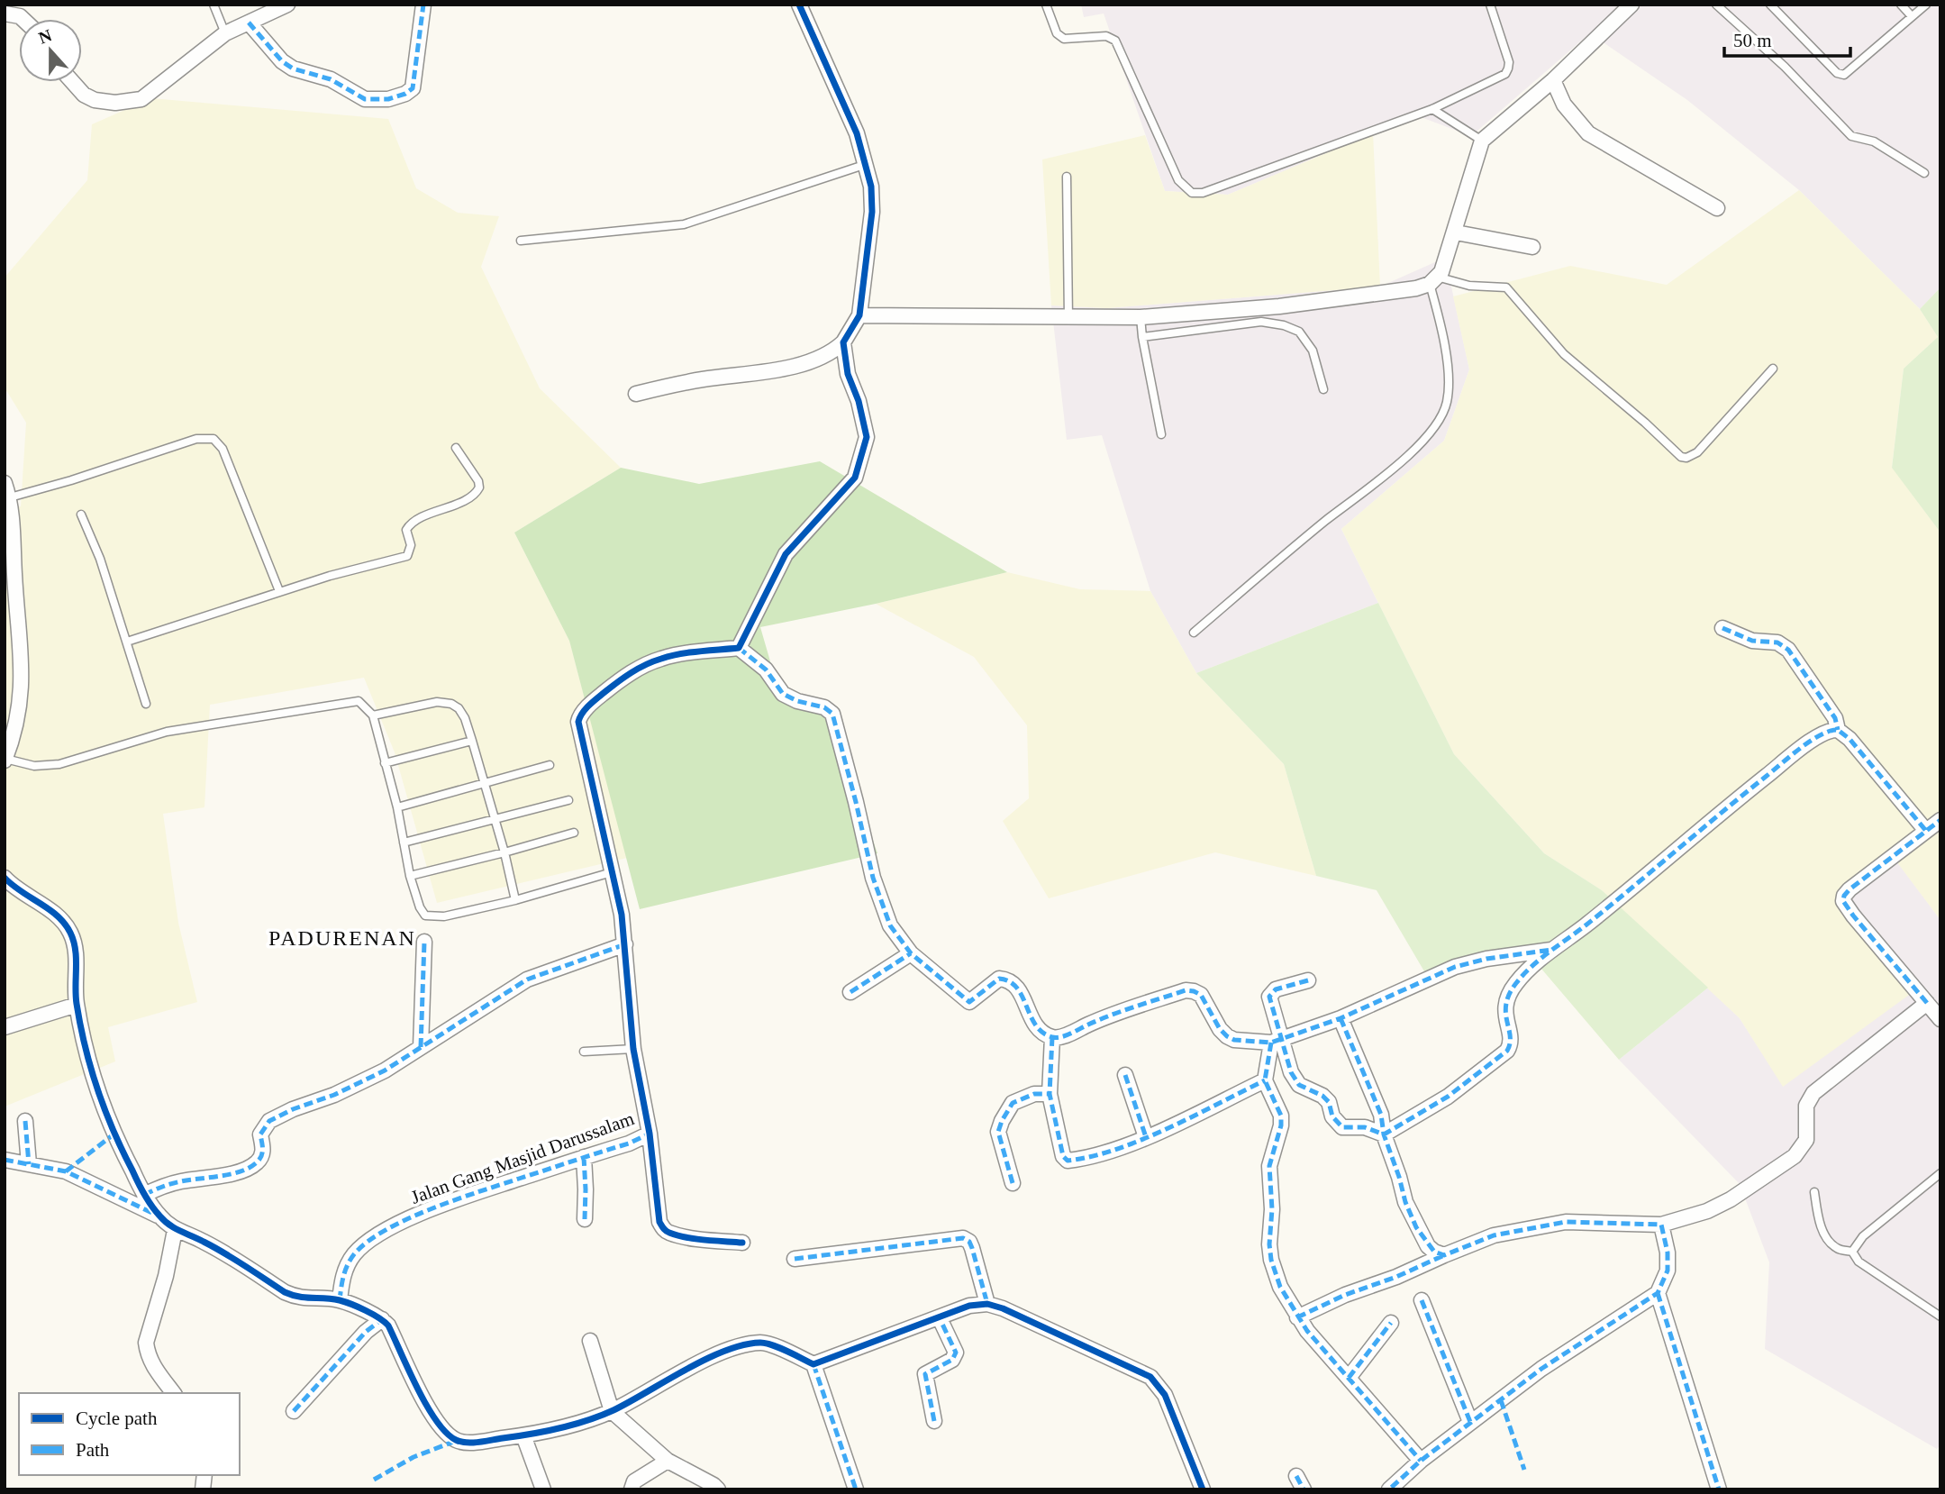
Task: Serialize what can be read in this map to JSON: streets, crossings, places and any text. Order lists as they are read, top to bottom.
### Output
{
  "streets": {
    "street": ["Jalan Gang Masjid Darussalam"]
  },
  "districts": ["PADURENAN"],
  "legend": ["Cycle path", "Path"],
  "scale_bar": "50 m",
  "north": "top"
}
